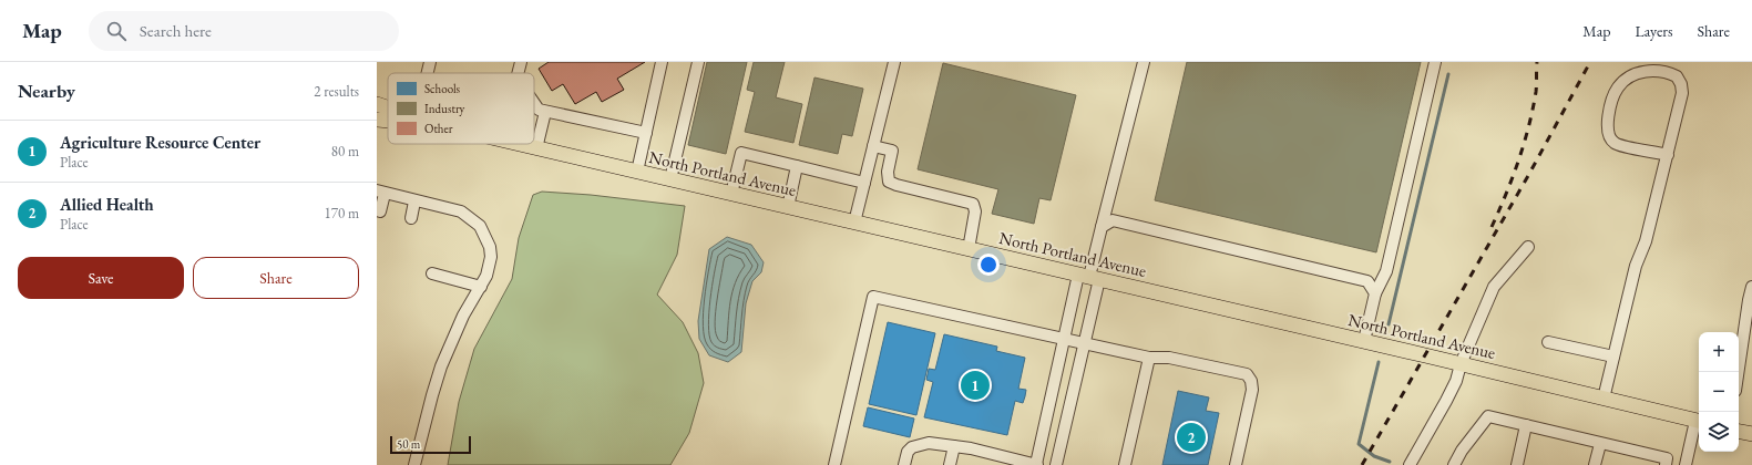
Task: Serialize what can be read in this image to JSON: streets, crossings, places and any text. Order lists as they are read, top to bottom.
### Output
{
  "streets": {
    "main road": ["North Portland Avenue"]
  },
  "legend": ["Schools", "Industry", "Other"],
  "scale_bar": "50 m",
  "page": {
    "header": "Map",
    "search": "Search here",
    "nav": ["Map", "Layers", "Share"],
    "heading": ["Nearby", "2 results"],
    "list": [
      {
        "mark": "1",
        "name": "Agriculture Resource Center",
        "note": "Place",
        "value": "80 m"
      },
      {
        "mark": "2",
        "name": "Allied Health",
        "note": "Place",
        "value": "170 m"
      }
    ],
    "buttons": ["Save", "Share"],
    "map_buttons": ["+", "−"],
    "pins": ["1", "2"],
    "scale": "50 m"
  }
}
